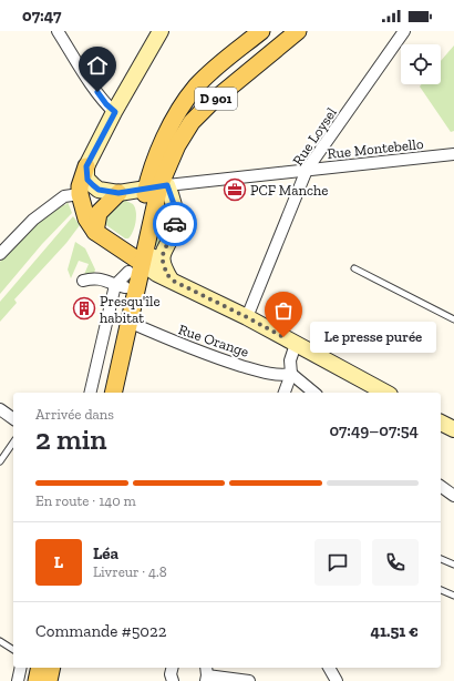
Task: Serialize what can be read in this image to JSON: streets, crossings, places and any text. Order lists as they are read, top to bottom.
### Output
{
  "streets": {
    "main road": ["D 901"],
    "street": ["Rue Loysel", "Rue Montebello", "Rue Orange"]
  },
  "crossings": [
    ["D 901", "Rue Montebello"],
    ["D 901", "Rue Orange"],
    ["Rue Loysel", "Rue Montebello"]
  ],
  "places": {
    "office": ["PCF Manche"],
    "building": ["Presqu'île habitat"],
    "other": ["Le presse purée"]
  },
  "page": {
    "status": "07:47",
    "bubble": "Le presse purée",
    "heading": ["2 min", "Arrivée dans", "07:49–07:54"],
    "panel": [
      "Léa",
      "Livreur · 4.8",
      "Commande #5022",
      "41.51 €"
    ],
    "bar": "En route · 140 m",
    "round": "L"
  }
}
